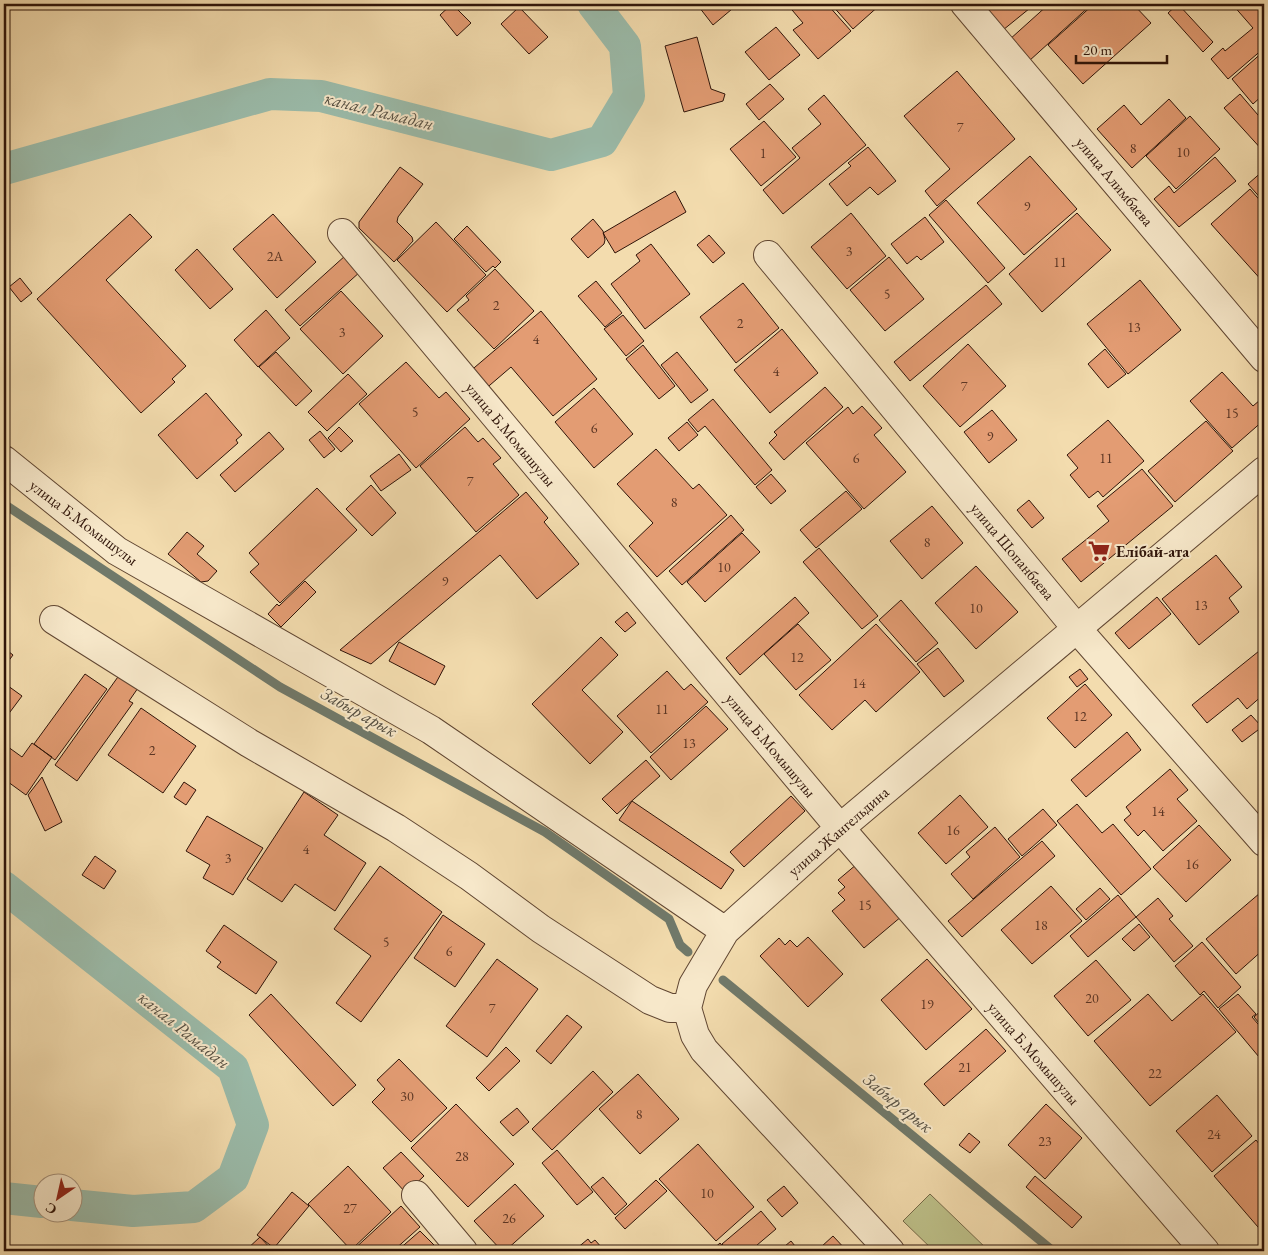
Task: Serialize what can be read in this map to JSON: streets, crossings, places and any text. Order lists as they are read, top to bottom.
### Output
{
  "streets": {
    "street": [
      "улица Алимбаева",
      "улица Б.Момышулы",
      "улица Шопанбаева",
      "улица Жангельдина"
    ]
  },
  "crossings": [
    ["улица Б.Момышулы", "улица Жангельдина"],
    ["улица Шопанбаева", "улица Жангельдина"]
  ],
  "water": ["канал Рамадан", "Забыр арык"],
  "places": {
    "supermarket": ["Елібай-ата"]
  },
  "house_numbers": [
    "7",
    "8",
    "10",
    "1",
    "9",
    "3",
    "2А",
    "11",
    "5",
    "2",
    "2",
    "13",
    "3",
    "4",
    "4",
    "7",
    "5",
    "15",
    "6",
    "9",
    "6",
    "11",
    "7",
    "8",
    "8",
    "10",
    "9",
    "13",
    "10",
    "12",
    "14",
    "11",
    "12",
    "13",
    "2",
    "14",
    "16",
    "4",
    "3",
    "16",
    "15",
    "18",
    "5",
    "6",
    "20",
    "19",
    "7",
    "21",
    "22",
    "30",
    "8",
    "24",
    "23",
    "28",
    "10",
    "27",
    "26"
  ],
  "scale_bar": "20 m",
  "north": "bottom left"
}
